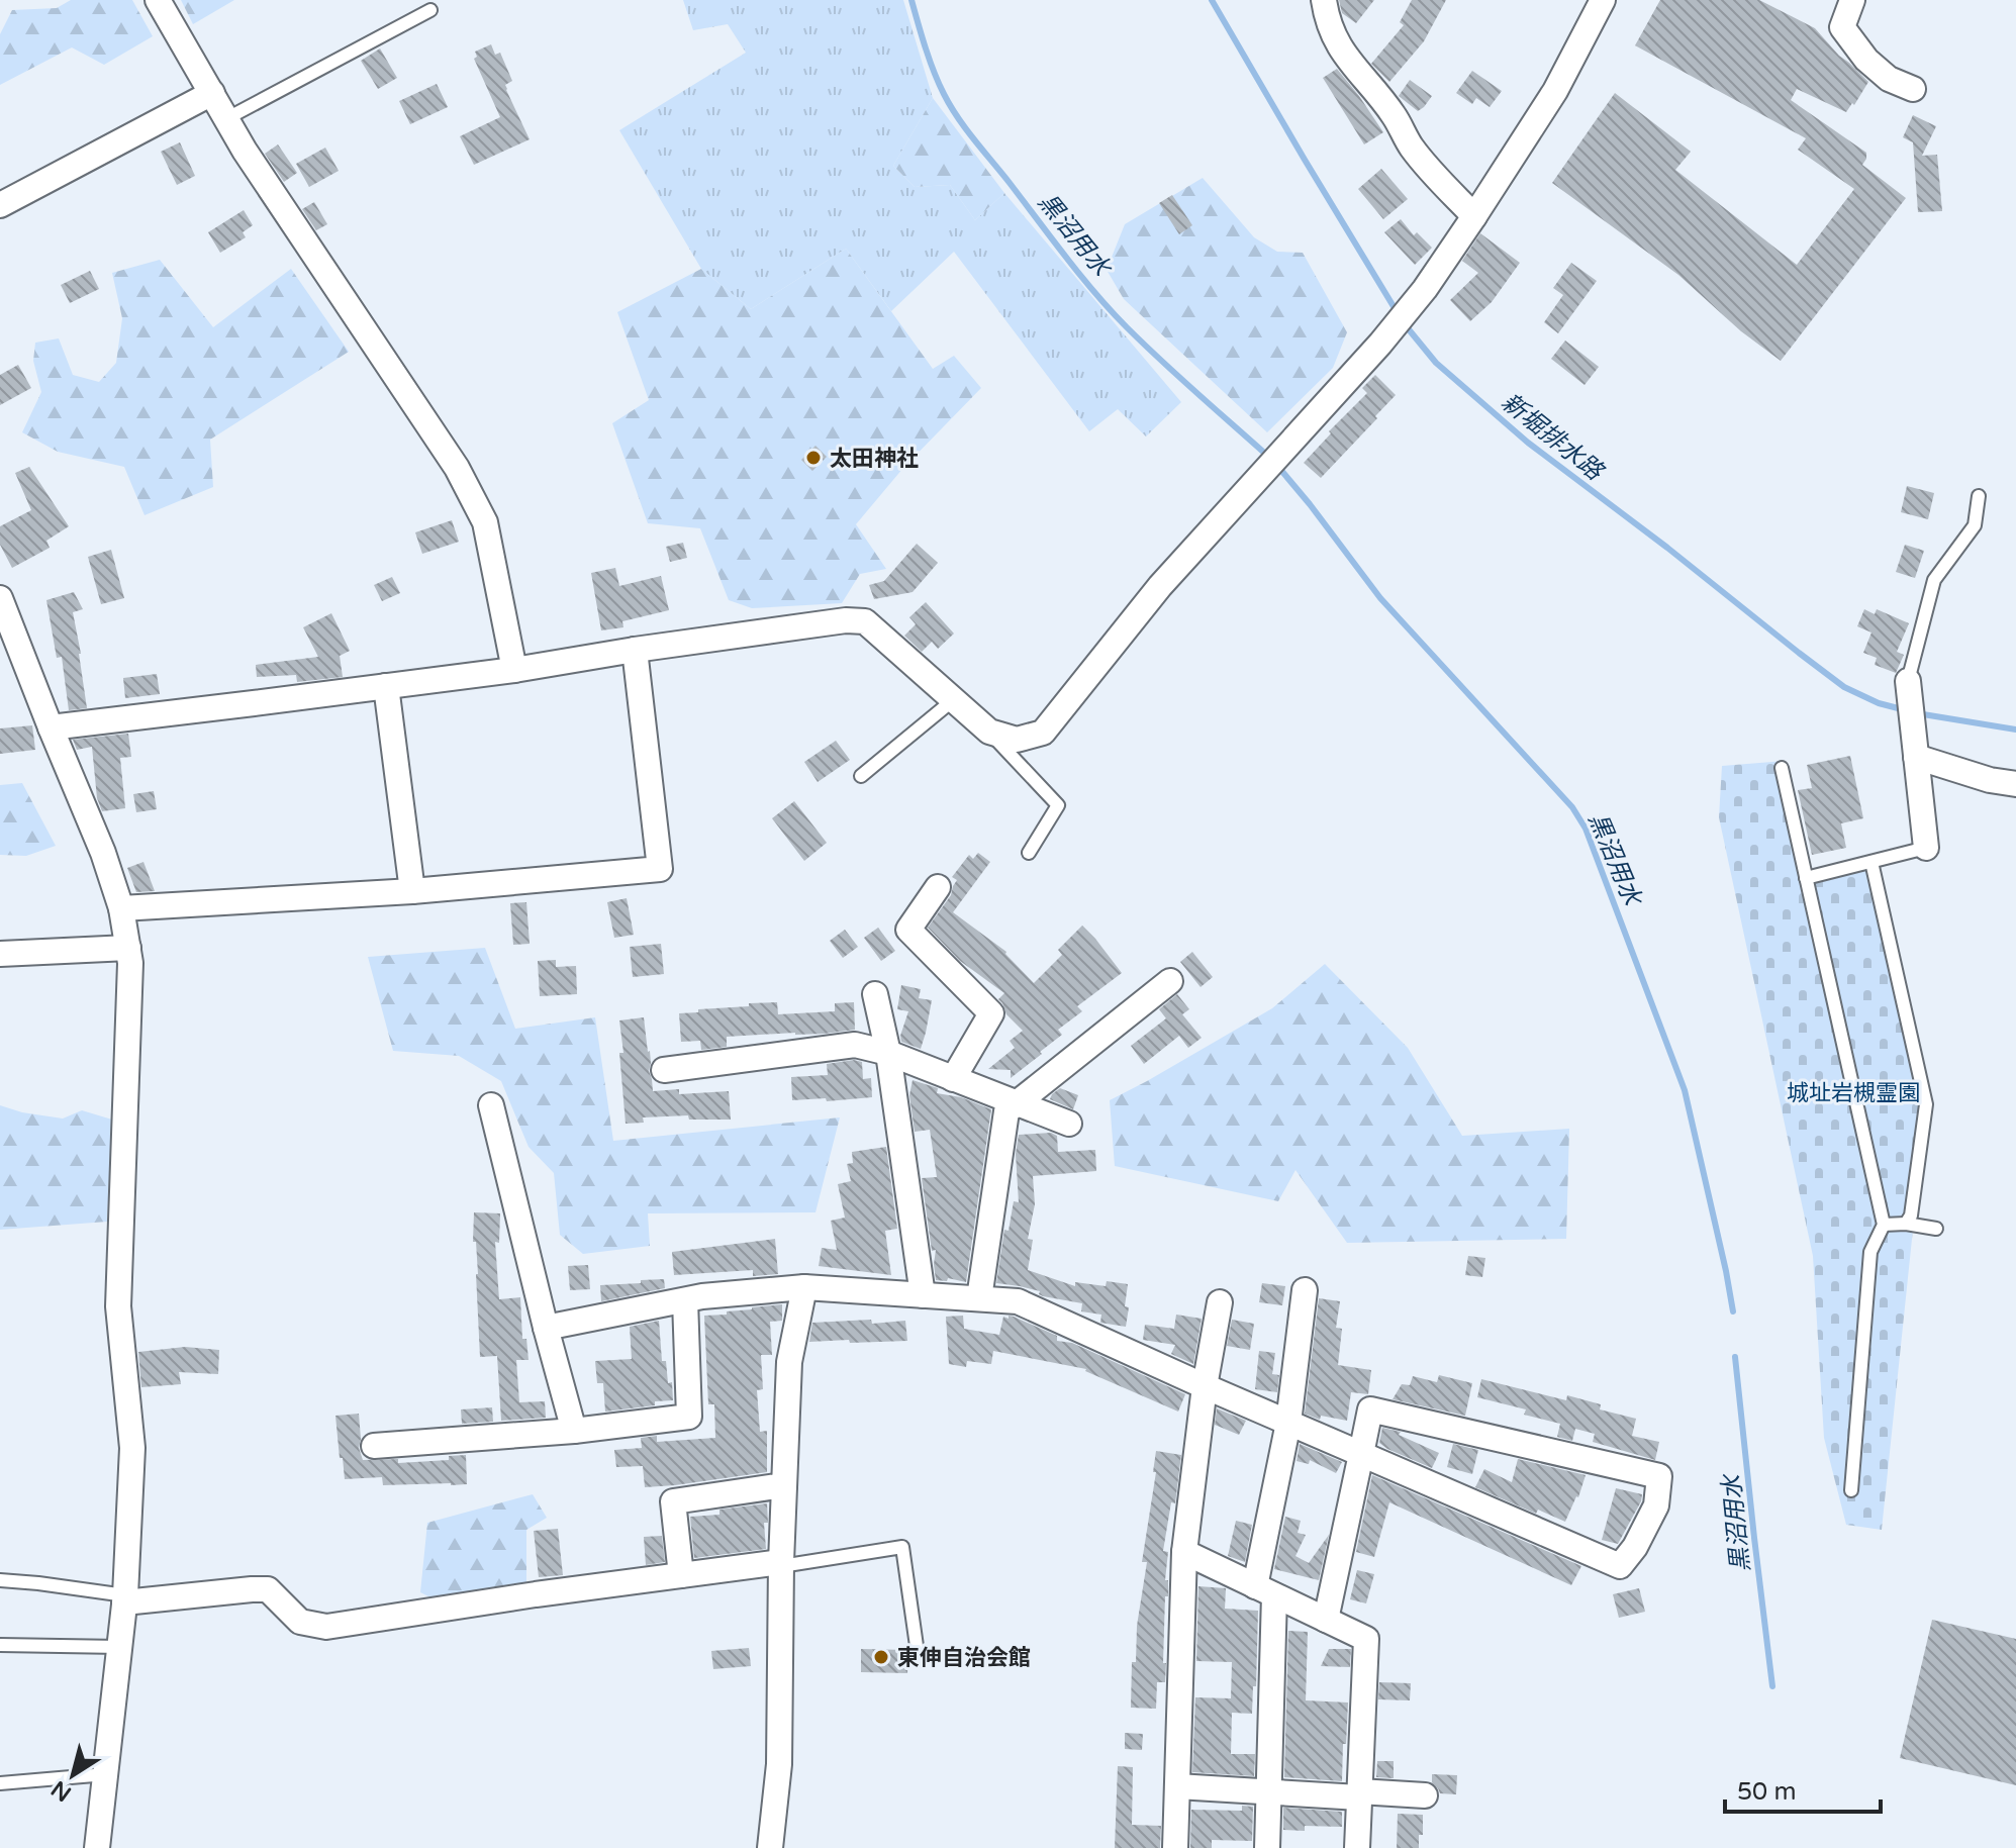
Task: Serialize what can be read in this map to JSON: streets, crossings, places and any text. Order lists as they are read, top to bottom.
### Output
{
  "water": ["黒沼用水", "新堀排水路"],
  "parks": ["城址岩槻霊園"],
  "places": ["太田神社", "東伸自治会館"],
  "scale_bar": "50 m",
  "north": "bottom left"
}
